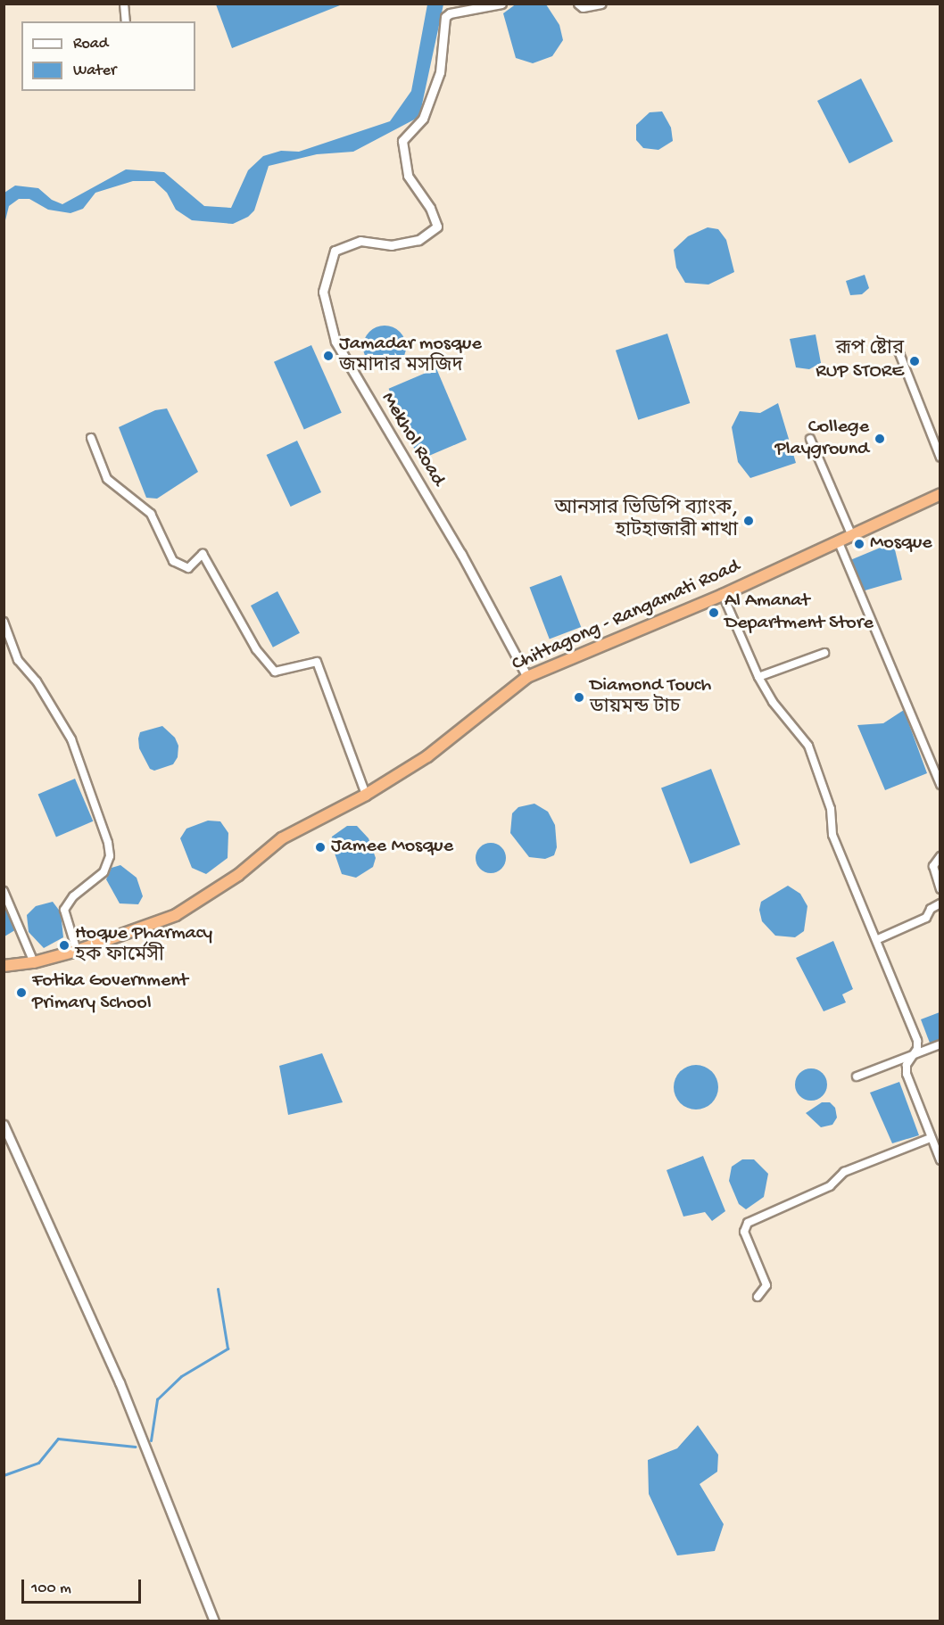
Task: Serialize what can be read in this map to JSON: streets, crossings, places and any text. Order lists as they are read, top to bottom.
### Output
{
  "streets": {
    "highway": ["Chittagong - Rangamati Road"],
    "street": ["Mekhol Road"]
  },
  "crossings": [
    ["Mekhol Road", "Chittagong - Rangamati Road"]
  ],
  "places": [
    "Jamadar mosque জমাদার মসজিদ",
    "রূপ ষ্টোর RUP STORE",
    "College Playground",
    "আনসার ভিডিপি ব্যাংক, হাটহাজারী শাখা",
    "Mosque",
    "Al Amanat Department Store",
    "Diamond Touch ডায়মন্ড টাচ",
    "Jamee Mosque",
    "Hoque Pharmacy হক ফার্মেসী",
    "Fotika Government Primary School"
  ],
  "legend": ["Road", "Water"],
  "scale_bar": "100 m"
}
